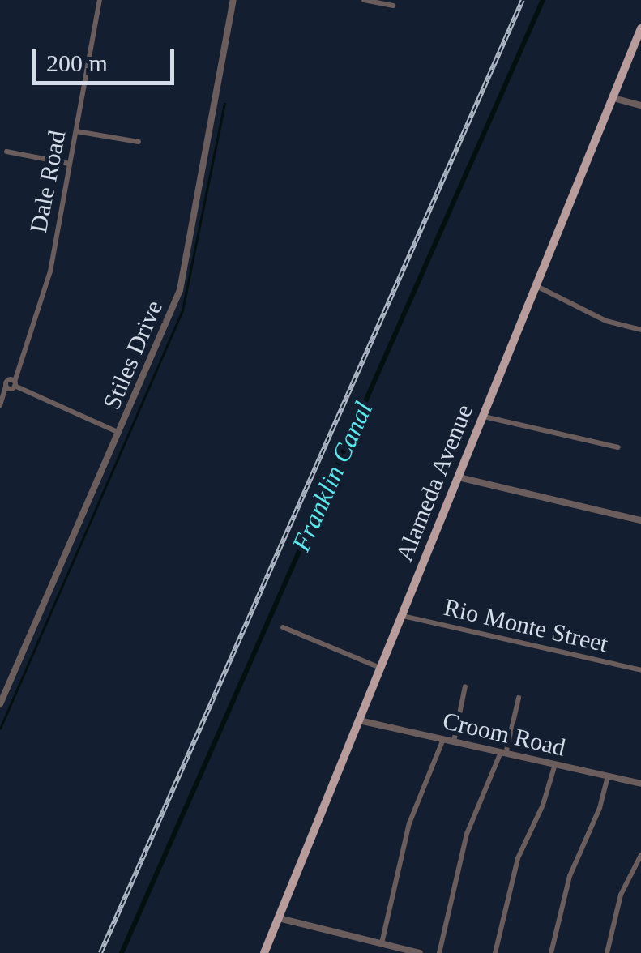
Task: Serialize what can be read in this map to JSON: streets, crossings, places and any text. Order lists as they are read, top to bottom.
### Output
{
  "streets": {
    "main road": ["Alameda Avenue"],
    "street": [
      "Dale Road",
      "Stiles Drive",
      "Rio Monte Street",
      "Croom Road"
    ]
  },
  "crossings": [
    ["Alameda Avenue", "Rio Monte Street"],
    ["Alameda Avenue", "Croom Road"]
  ],
  "water": ["Franklin Canal"],
  "scale_bar": "200 m"
}
